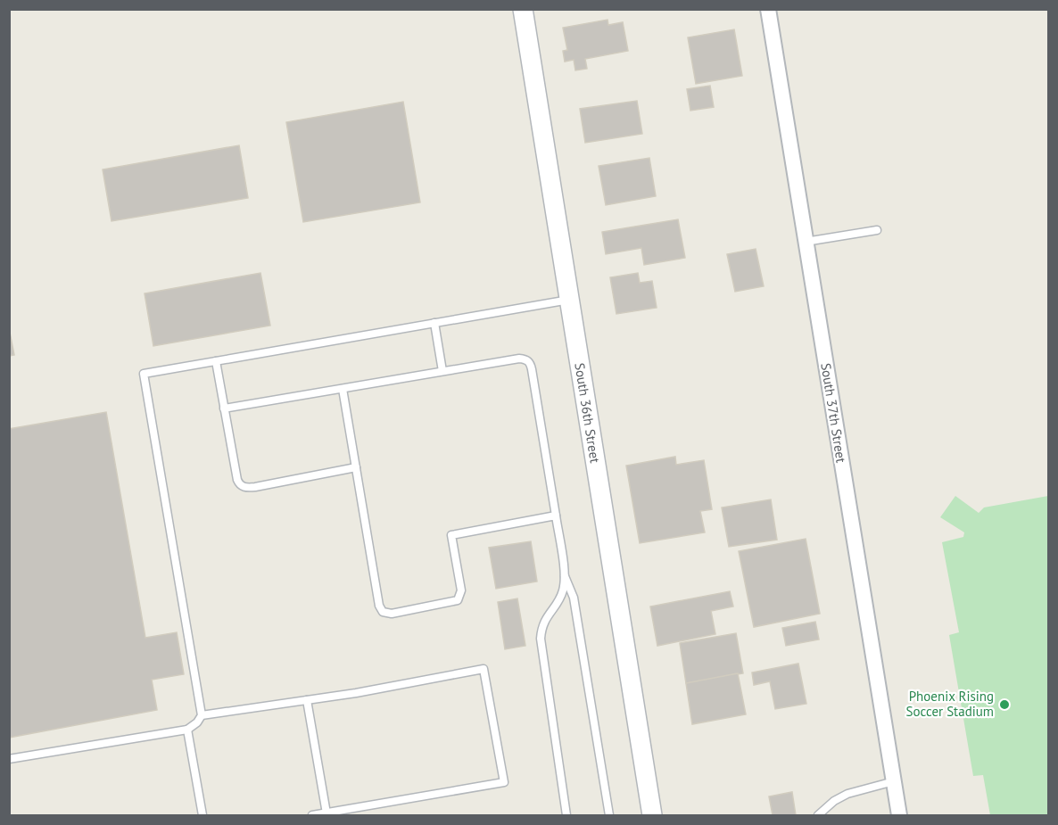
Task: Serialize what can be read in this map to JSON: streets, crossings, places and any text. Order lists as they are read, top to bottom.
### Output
{
  "streets": {
    "street": ["South 36th Street", "South 37th Street"]
  },
  "places": ["Phoenix Rising Soccer Stadium"]
}
